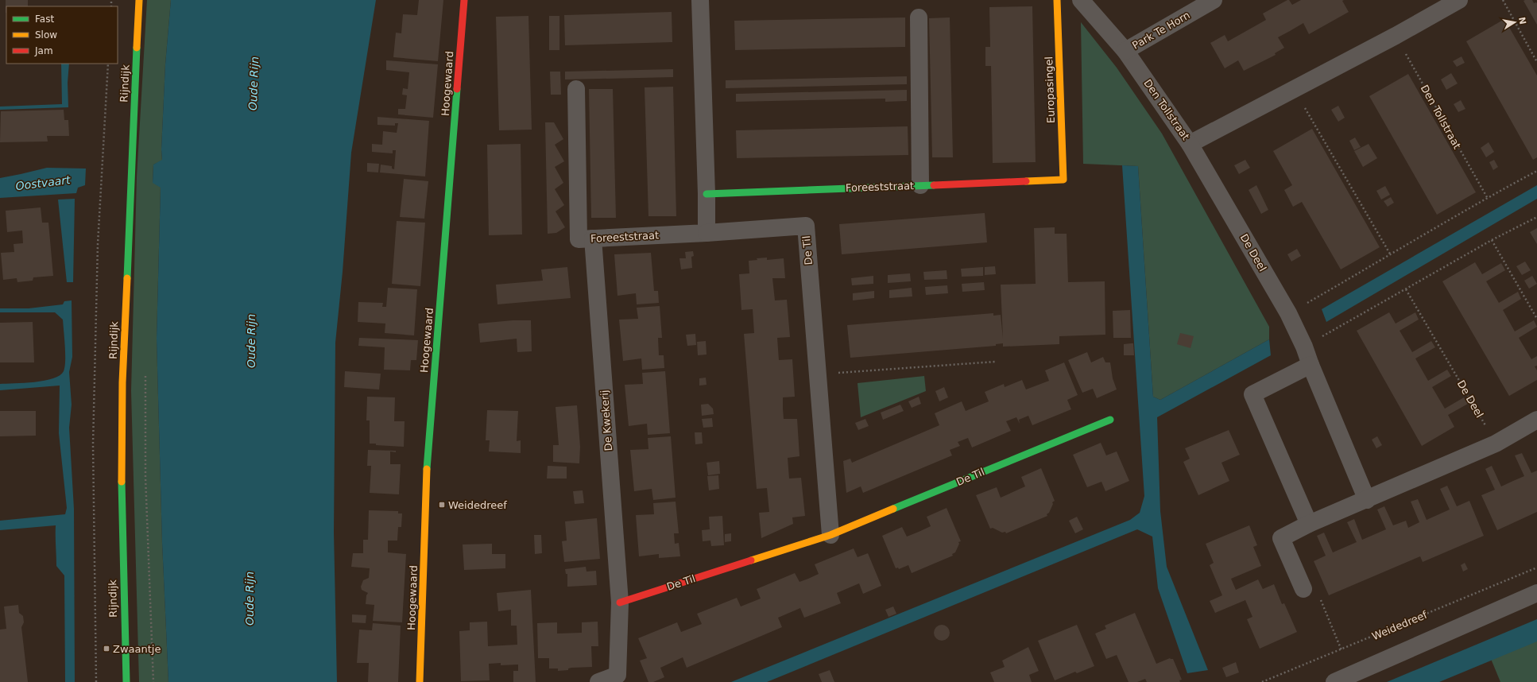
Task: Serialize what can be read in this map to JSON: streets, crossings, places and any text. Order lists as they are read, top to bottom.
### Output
{
  "streets": {
    "street": [
      "Park Te Horn",
      "Rijndijk",
      "Hoogewaard",
      "Europasingel",
      "Den Tollstraat",
      "Foreeststraat",
      "De Til",
      "De Deel",
      "De Kwekerij"
    ],
    "path": ["Weidedreef"]
  },
  "crossings": [
    ["Park Te Horn", "Den Tollstraat"],
    ["Europasingel", "Foreeststraat"],
    ["Den Tollstraat", "De Deel"],
    ["Foreeststraat", "De Til"],
    ["Foreeststraat", "De Kwekerij"],
    ["De Til", "De Kwekerij"]
  ],
  "water": ["Oude Rijn", "Oostvaart"],
  "places": {
    "transit": ["Weidedreef", "Zwaantje"]
  },
  "legend": ["Fast", "Slow", "Jam"],
  "north": "right"
}
